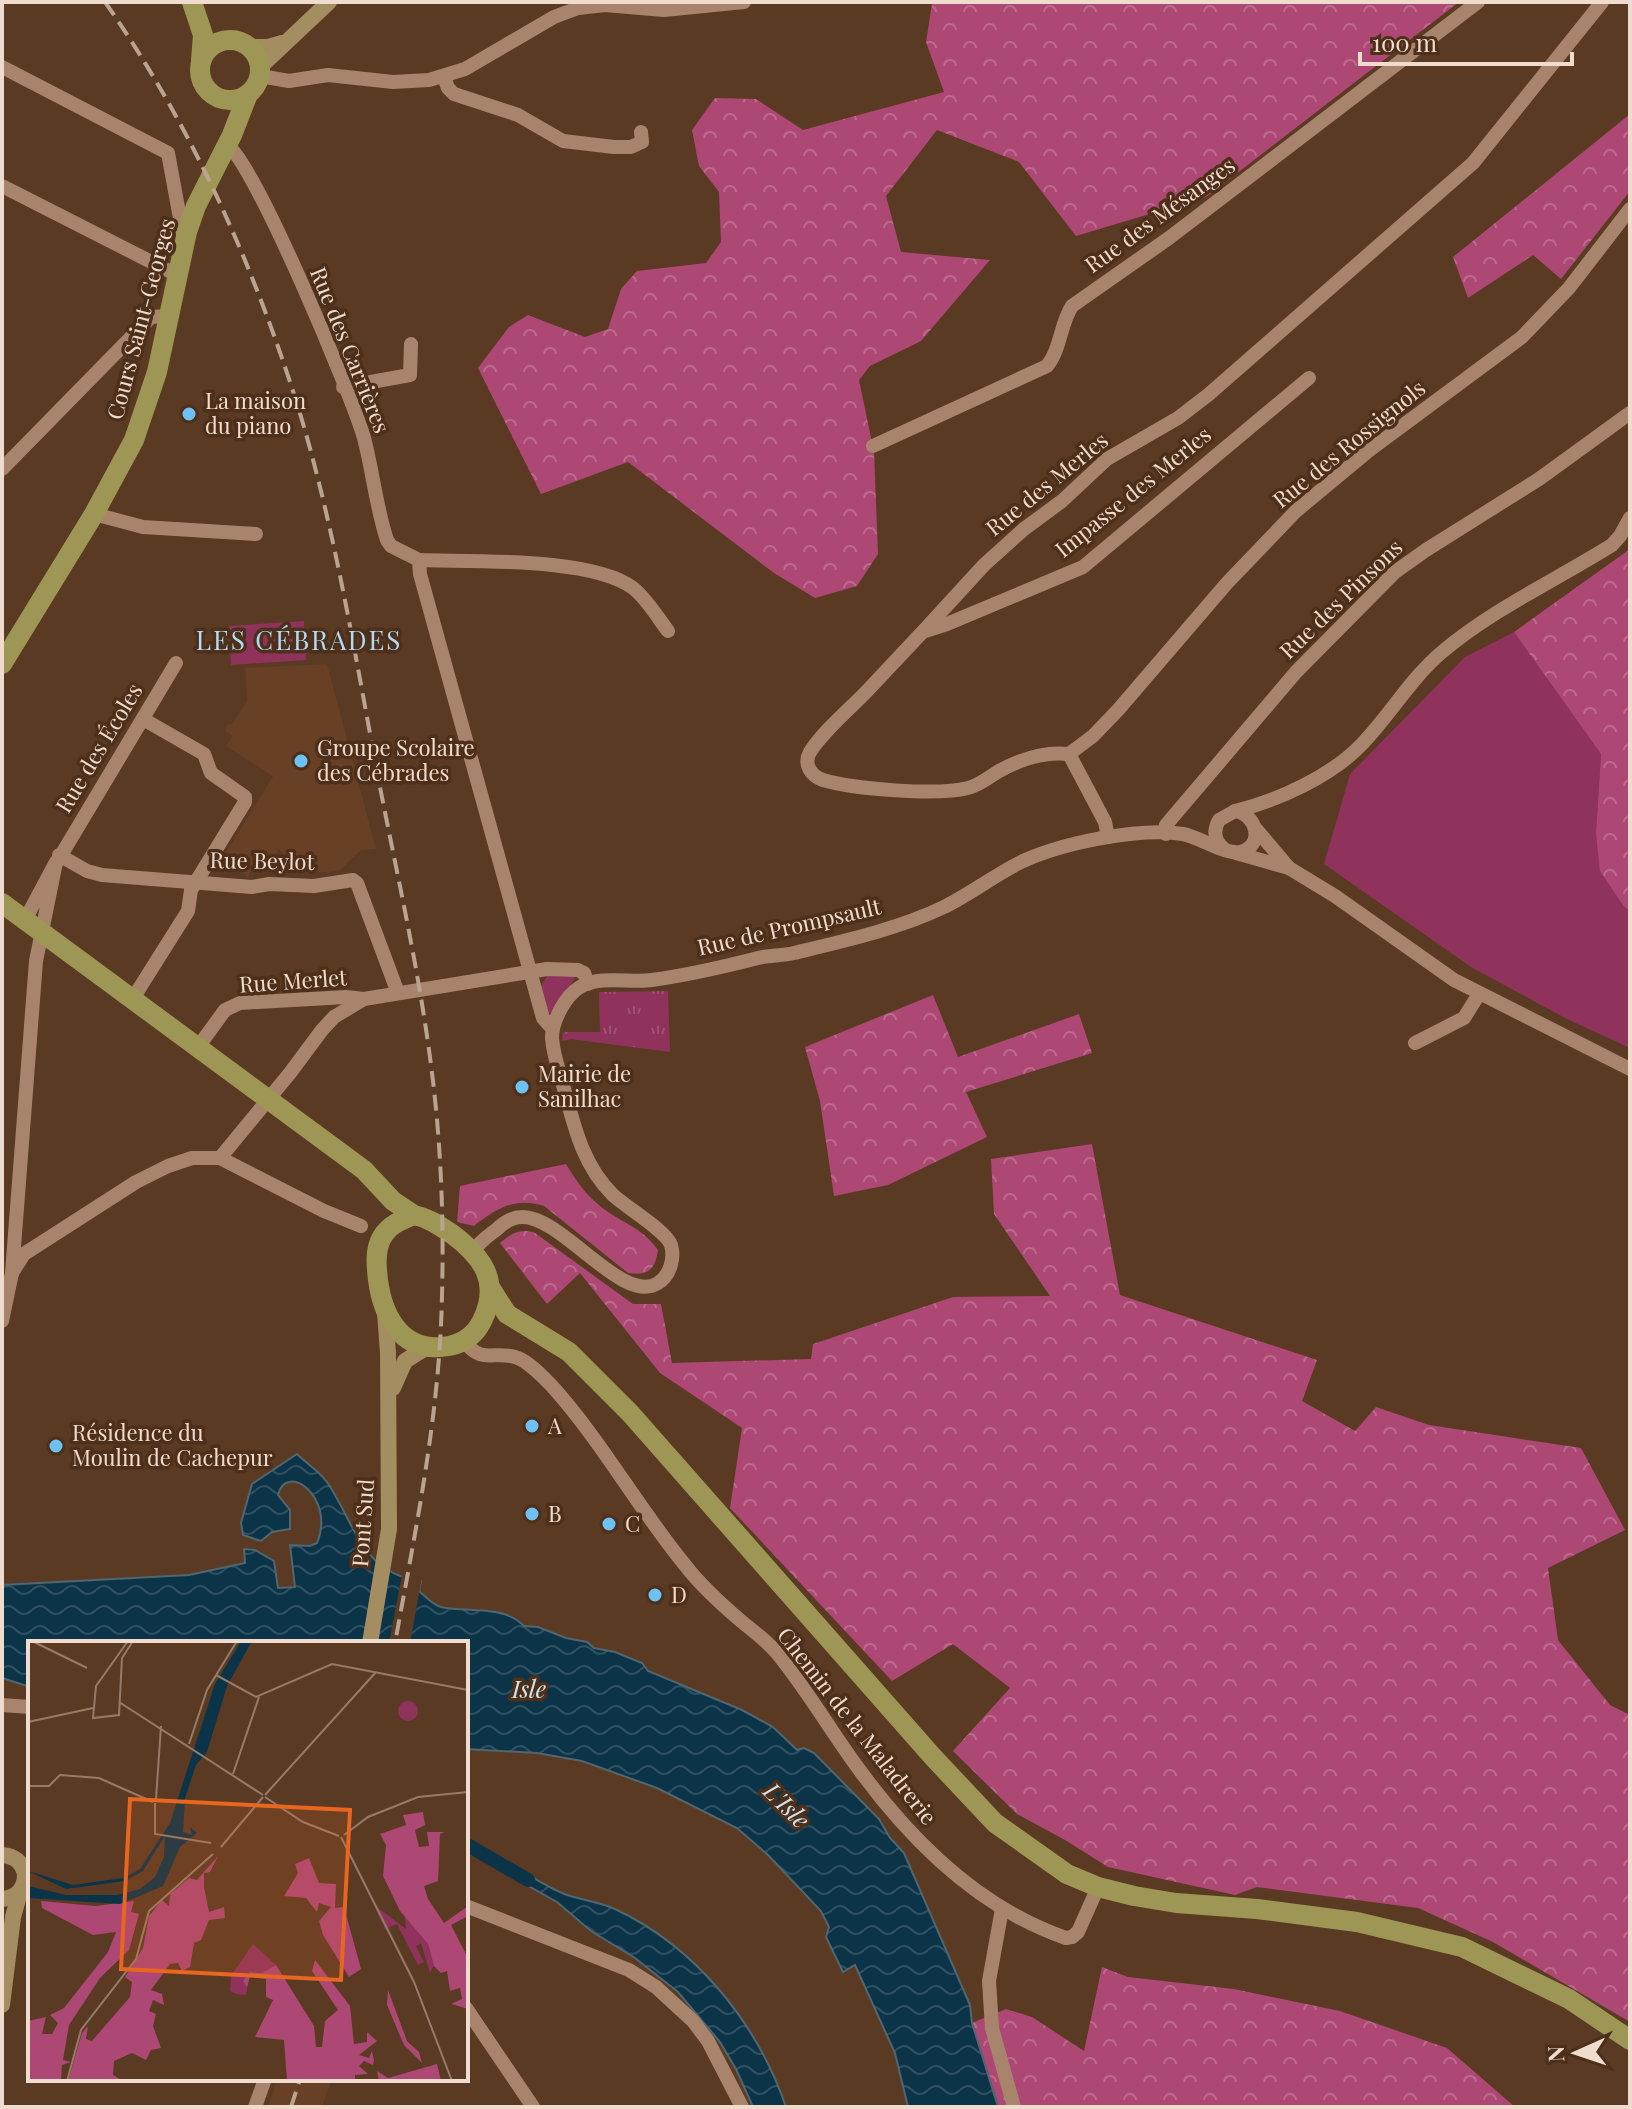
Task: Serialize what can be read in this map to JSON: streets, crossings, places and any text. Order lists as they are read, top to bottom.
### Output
{
  "streets": {
    "main road": ["Cours Saint-Georges", "Pont Sud"],
    "street": [
      "Rue des Mésanges",
      "Rue des Carrières",
      "Rue des Rossignols",
      "Rue des Merles",
      "Impasse des Merles",
      "Rue des Pinsons",
      "Rue des Écoles",
      "Rue Beylot",
      "Rue de Prompsault",
      "Rue Merlet",
      "Chemin de la Maladrerie"
    ]
  },
  "crossings": [
    ["Cours Saint-Georges", "Rue des Carrières"],
    ["Rue des Rossignols", "Rue des Merles"],
    ["Rue des Merles", "Impasse des Merles"],
    ["Rue des Pinsons", "Rue de Prompsault"],
    ["Rue des Écoles", "Rue Beylot"],
    ["Rue Beylot", "Rue de Prompsault"],
    ["Rue de Prompsault", "Rue Merlet"],
    ["Pont Sud", "Chemin de la Maladrerie"]
  ],
  "districts": ["LES CÉBRADES"],
  "water": ["Isle", "L'Isle"],
  "places": [
    "La maison du piano",
    "Groupe Scolaire des Cébrades",
    "Mairie de Sanilhac",
    "A",
    "Résidence du Moulin de Cachepur",
    "B",
    "C",
    "D"
  ],
  "scale_bar": "100 m",
  "north": "left"
}
